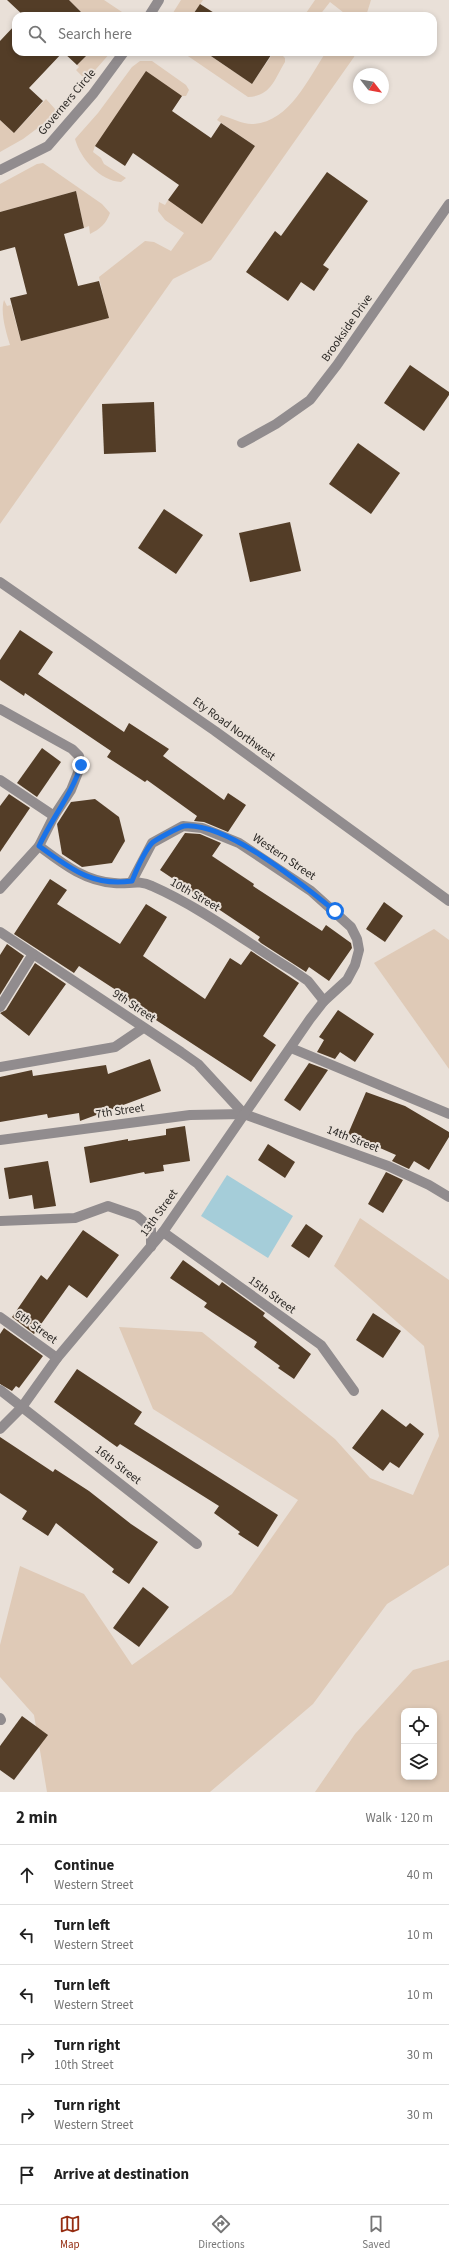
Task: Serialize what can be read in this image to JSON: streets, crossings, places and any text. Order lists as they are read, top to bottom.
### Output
{
  "streets": {
    "street": [
      "Governers Circle",
      "Brookside Drive",
      "Ety Road Northwest",
      "Western Street",
      "10th Street",
      "9th Street",
      "7th Street",
      "14th Street",
      "13th Street",
      "15th Street",
      "6th Street",
      "16th Street"
    ]
  },
  "crossings": [
    ["Western Street", "10th Street"],
    ["Western Street", "13th Street"],
    ["10th Street", "13th Street"],
    ["9th Street", "7th Street"],
    ["9th Street", "14th Street"],
    ["9th Street", "13th Street"],
    ["7th Street", "14th Street"],
    ["7th Street", "13th Street"],
    ["14th Street", "13th Street"],
    ["13th Street", "15th Street"],
    ["13th Street", "6th Street"],
    ["13th Street", "16th Street"]
  ],
  "north": "bottom right",
  "page": {
    "search": "Search here",
    "heading": ["2 min", "Walk · 120 m"],
    "list": [
      ["Continue", "Western Street", "40 m"],
      ["Turn left", "Western Street", "10 m"],
      ["Turn left", "Western Street", "10 m"],
      ["Turn right", "10th Street", "30 m"],
      ["Turn right", "Western Street", "30 m"],
      "Arrive at destination"
    ],
    "nav": ["Map", "Directions", "Saved"]
  }
}
